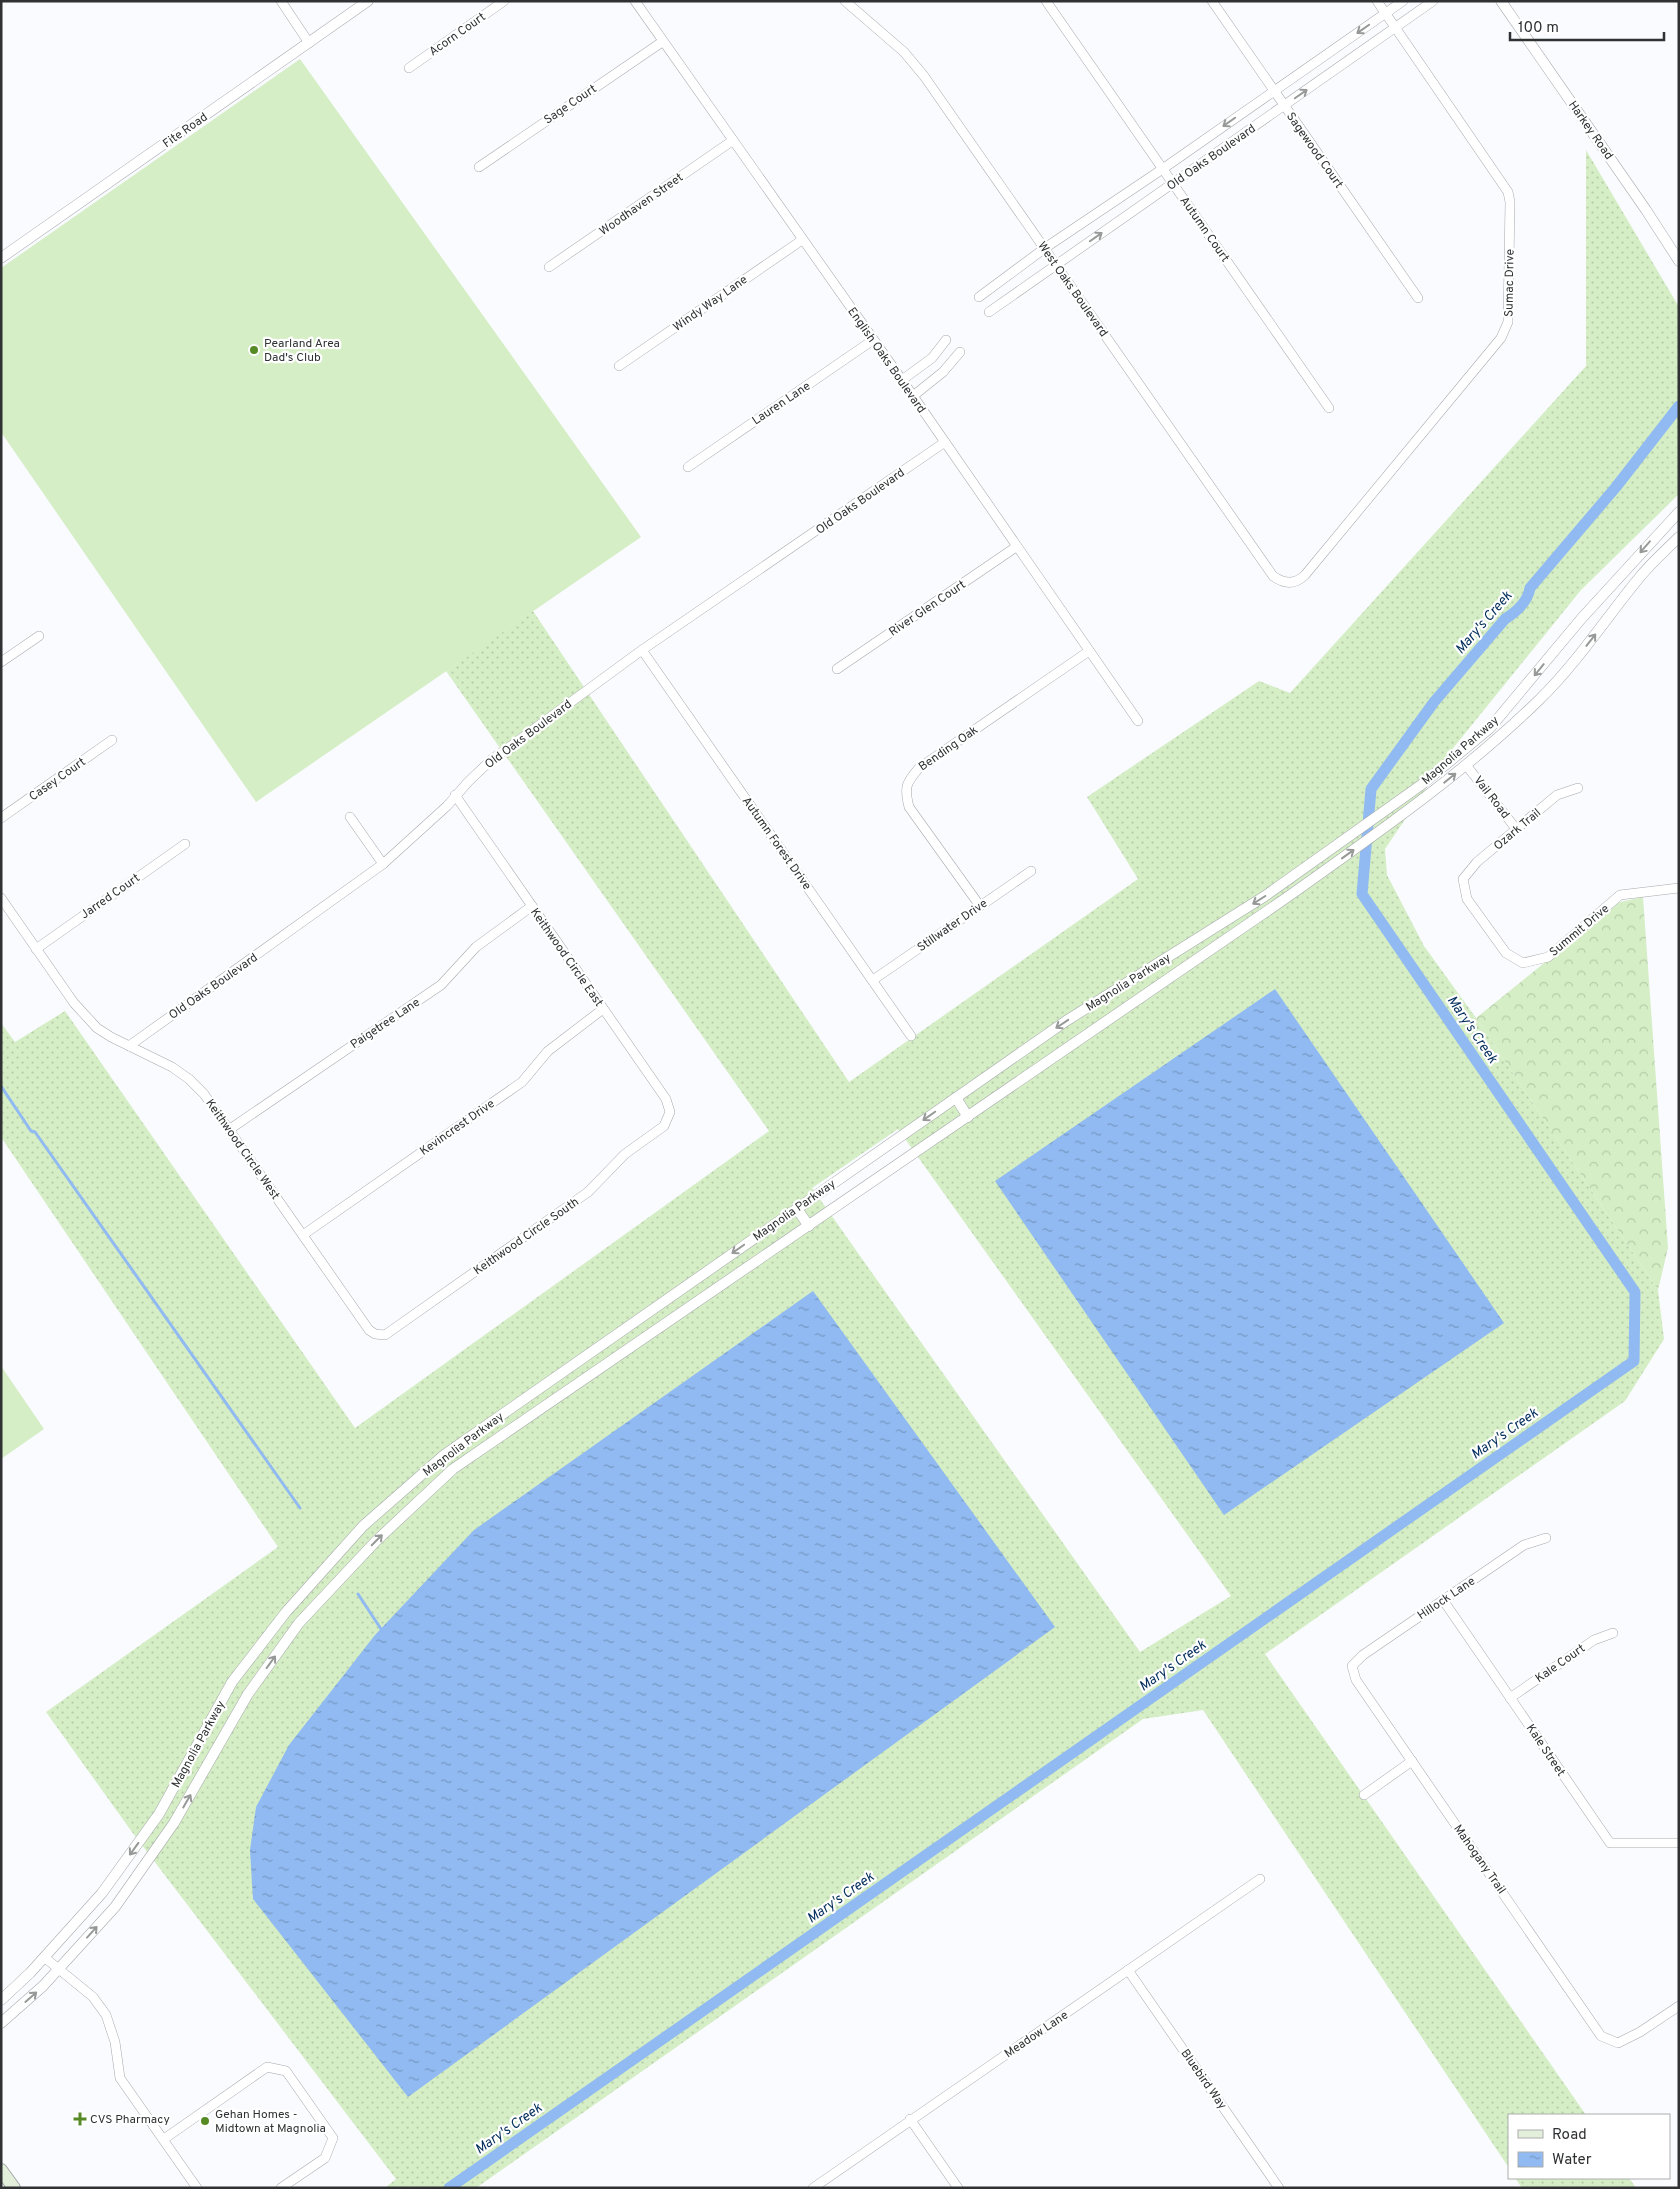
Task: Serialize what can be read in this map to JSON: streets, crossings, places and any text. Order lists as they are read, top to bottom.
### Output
{
  "streets": {
    "street": [
      "Acorn Court",
      "Sage Court",
      "Fite Road",
      "Harkey Road",
      "Sagewood Court",
      "Old Oaks Boulevard",
      "Woodhaven Street",
      "Autumn Court",
      "Sumac Drive",
      "West Oaks Boulevard",
      "Windy Way Lane",
      "English Oaks Boulevard",
      "Lauren Lane",
      "River Glen Court",
      "Bending Oak",
      "Magnolia Parkway",
      "Casey Court",
      "Vail Road",
      "Ozark Trail",
      "Autumn Forest Drive",
      "Jarred Court",
      "Stillwater Drive",
      "Summit Drive",
      "Keithwood Circle East",
      "Paigetree Lane",
      "Kevincrest Drive",
      "Keithwood Circle West",
      "Keithwood Circle South",
      "Hillock Lane",
      "Kale Court",
      "Kale Street",
      "Mahogany Trail",
      "Meadow Lane",
      "Bluebird Way"
    ]
  },
  "crossings": [
    ["Sage Court", "English Oaks Boulevard"],
    ["Sagewood Court", "Old Oaks Boulevard"],
    ["Old Oaks Boulevard", "Autumn Court"],
    ["Old Oaks Boulevard", "Sumac Drive"],
    ["Old Oaks Boulevard", "West Oaks Boulevard"],
    ["Old Oaks Boulevard", "English Oaks Boulevard"],
    ["Old Oaks Boulevard", "Autumn Forest Drive"],
    ["Old Oaks Boulevard", "Keithwood Circle East"],
    ["Old Oaks Boulevard", "Keithwood Circle West"],
    ["Woodhaven Street", "English Oaks Boulevard"],
    ["Sumac Drive", "West Oaks Boulevard"],
    ["Windy Way Lane", "English Oaks Boulevard"],
    ["English Oaks Boulevard", "Lauren Lane"],
    ["English Oaks Boulevard", "River Glen Court"],
    ["English Oaks Boulevard", "Bending Oak"],
    ["Bending Oak", "Stillwater Drive"],
    ["Magnolia Parkway", "Vail Road"],
    ["Vail Road", "Ozark Trail"],
    ["Ozark Trail", "Summit Drive"],
    ["Autumn Forest Drive", "Stillwater Drive"],
    ["Jarred Court", "Keithwood Circle West"],
    ["Keithwood Circle East", "Paigetree Lane"],
    ["Keithwood Circle East", "Kevincrest Drive"],
    ["Keithwood Circle East", "Keithwood Circle South"],
    ["Paigetree Lane", "Keithwood Circle West"],
    ["Kevincrest Drive", "Keithwood Circle West"],
    ["Keithwood Circle West", "Keithwood Circle South"],
    ["Hillock Lane", "Kale Street"],
    ["Hillock Lane", "Mahogany Trail"],
    ["Kale Court", "Kale Street"],
    ["Meadow Lane", "Bluebird Way"]
  ],
  "water": ["Mary's Creek"],
  "places": {
    "other": ["Pearland Area Dad's Club", "Gehan Homes - Midtown at Magnolia"],
    "health": ["CVS Pharmacy"]
  },
  "legend": ["Road", "Water"],
  "scale_bar": "100 m"
}
